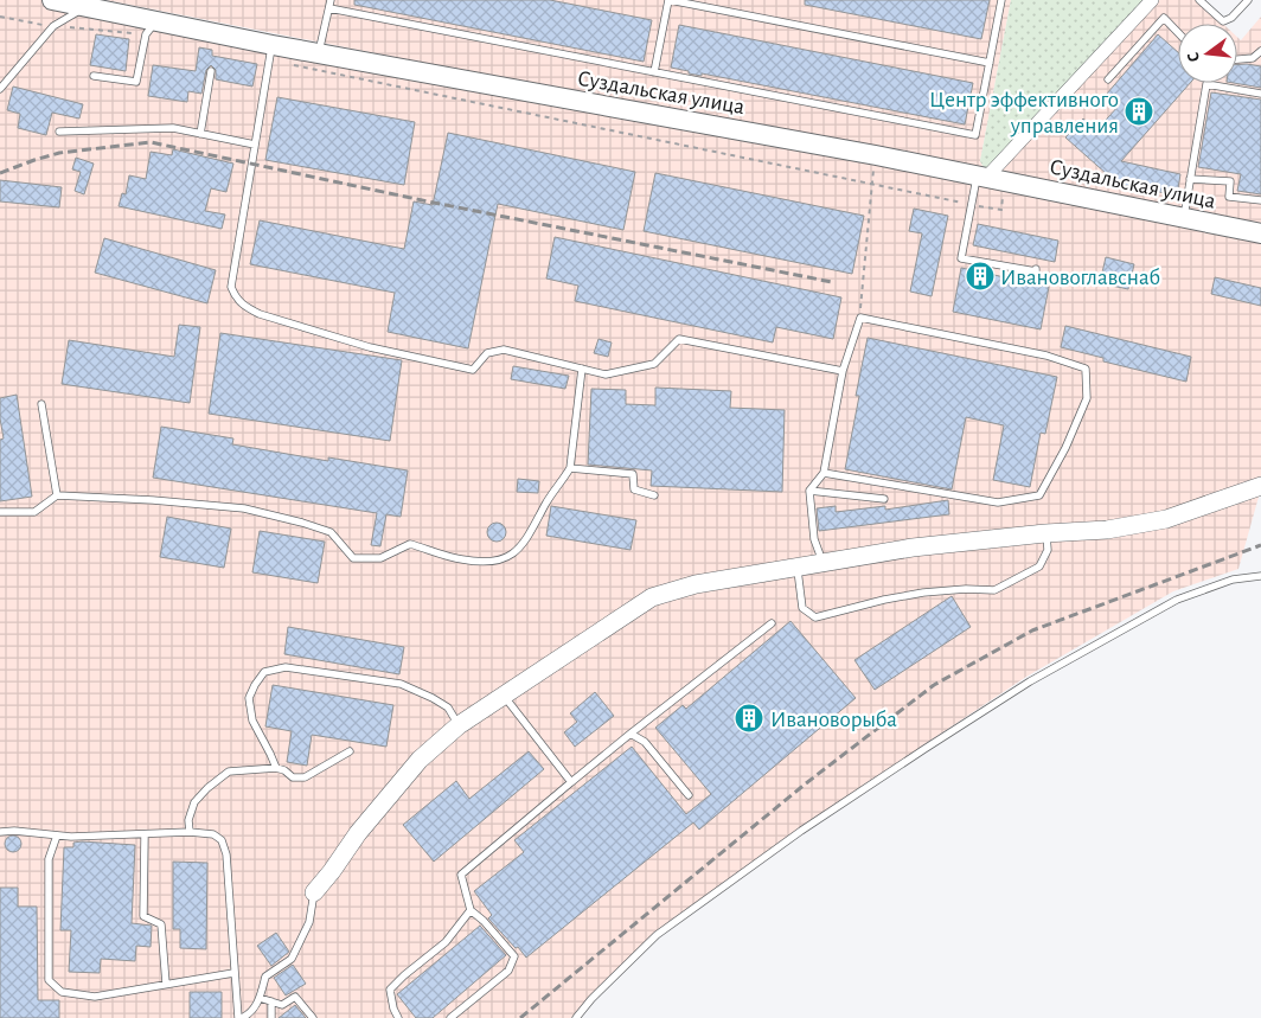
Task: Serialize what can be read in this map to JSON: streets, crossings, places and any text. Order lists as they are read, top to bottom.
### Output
{
  "streets": {
    "main road": ["Суздальская улица"]
  },
  "places": {
    "building": ["Центр эффективного управления", "Ивановоглавснаб", "Ивановорыба"]
  },
  "north": "left"
}
